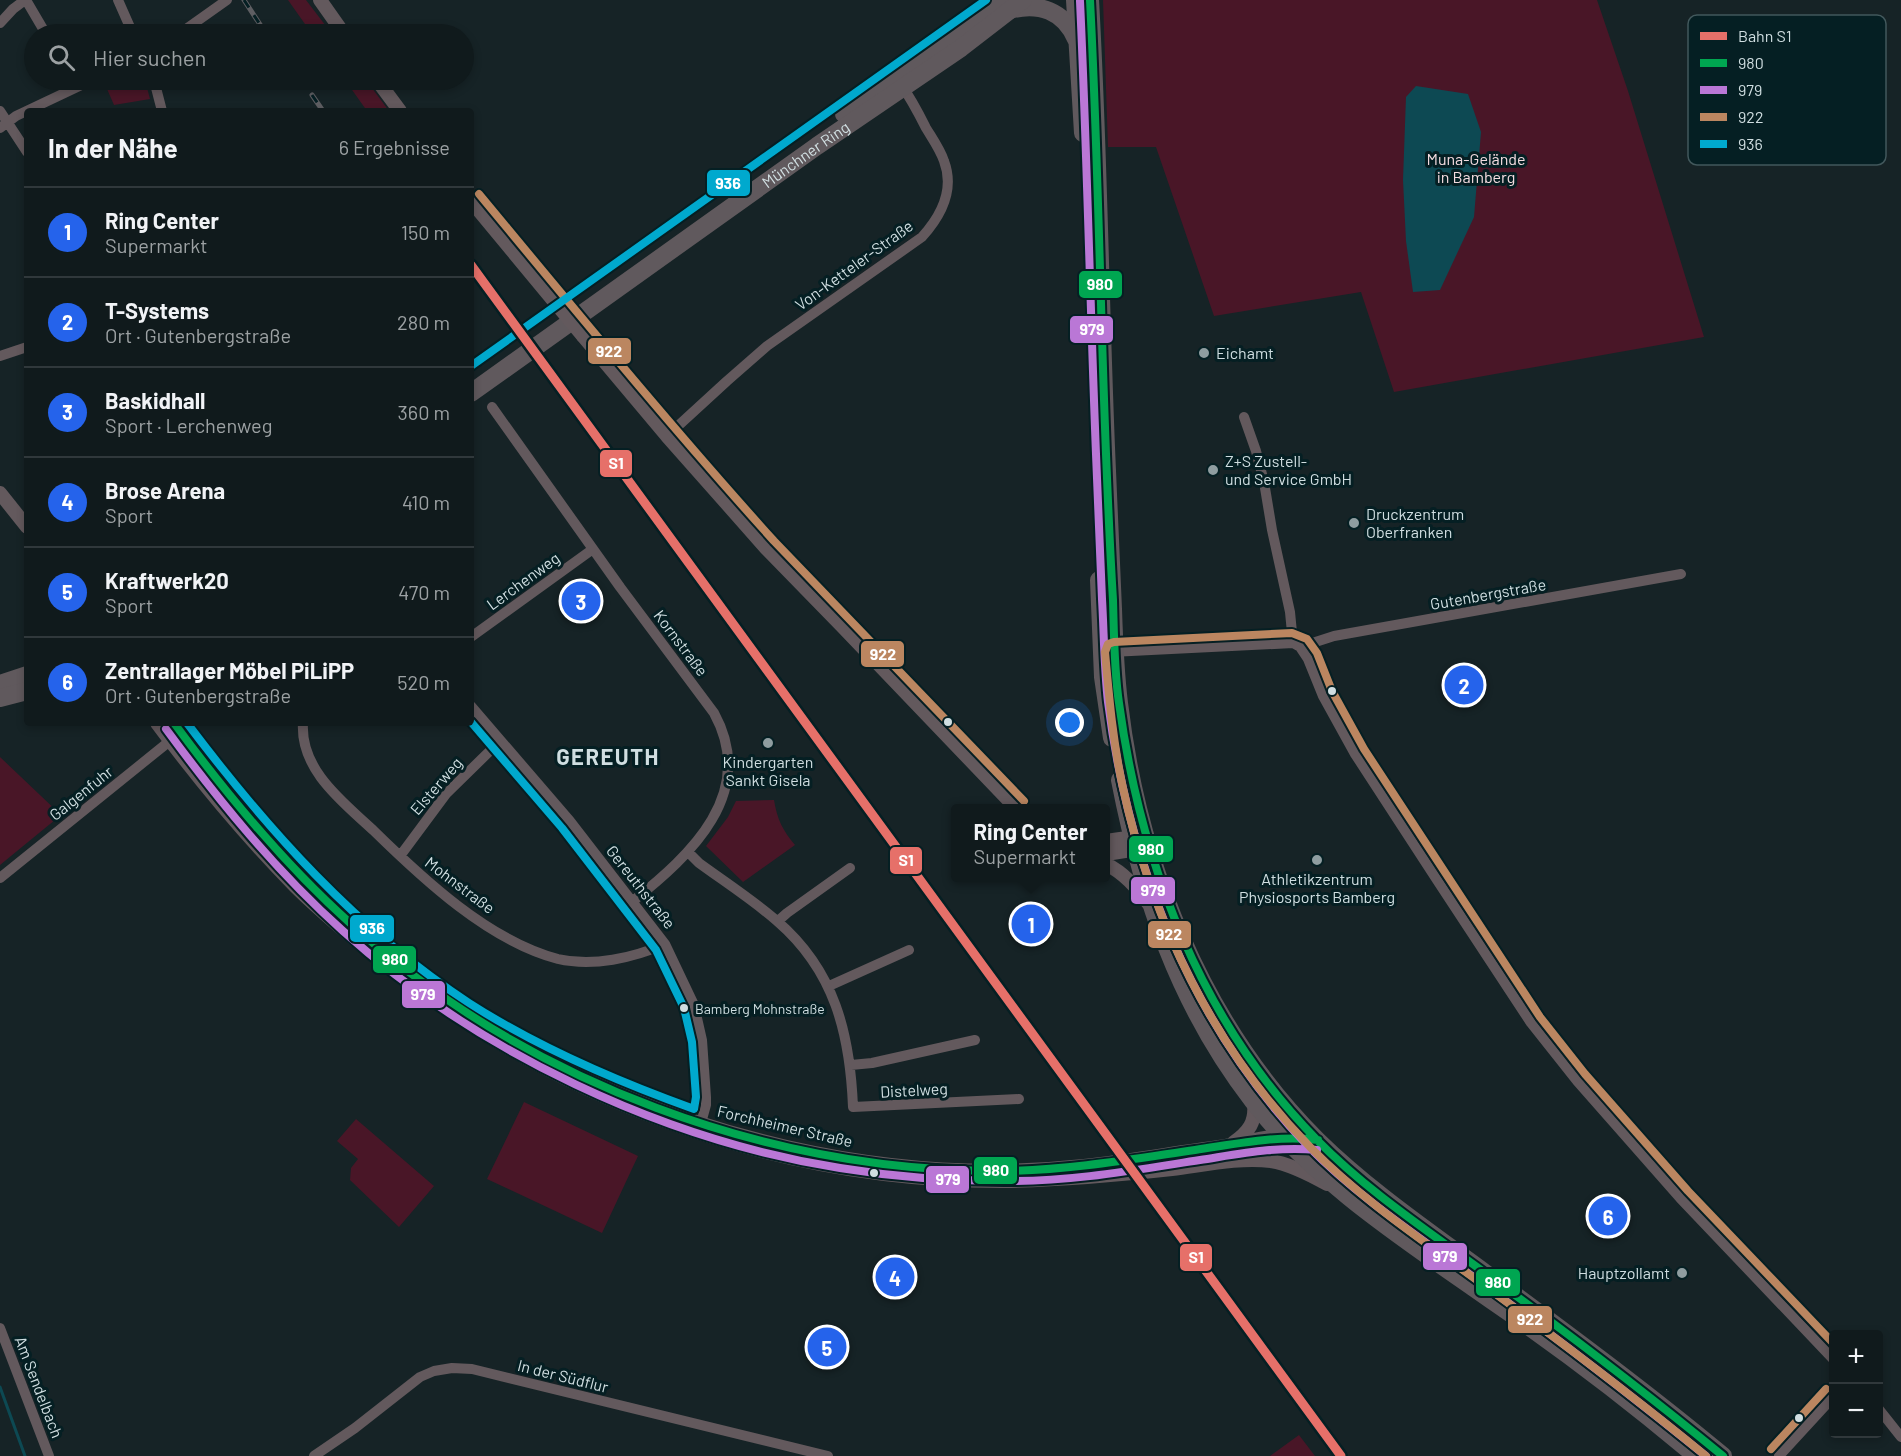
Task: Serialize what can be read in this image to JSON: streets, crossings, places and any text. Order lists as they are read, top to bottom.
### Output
{
  "streets": {
    "main road": ["Münchner Ring"],
    "street": [
      "Von-Ketteler-Straße",
      "Lerchenweg",
      "Gutenbergstraße",
      "Kornstraße",
      "Elsterweg",
      "Galgenfuhr",
      "Mohnstraße",
      "Gereuthstraße",
      "Distelweg",
      "Forchheimer Straße",
      "In der Südflur",
      "Am Sendelbach"
    ]
  },
  "crossings": [
    ["Münchner Ring", "Von-Ketteler-Straße"],
    ["Lerchenweg", "Kornstraße"],
    ["Kornstraße", "Gereuthstraße"],
    ["Kornstraße", "Distelweg"],
    ["Elsterweg", "Mohnstraße"],
    ["Elsterweg", "Gereuthstraße"],
    ["Galgenfuhr", "Forchheimer Straße"],
    ["Mohnstraße", "Gereuthstraße"],
    ["Gereuthstraße", "Forchheimer Straße"]
  ],
  "districts": ["GEREUTH"],
  "parks": ["Muna-Gelände in Bamberg"],
  "places": [
    "Eichamt",
    "Z+S Zustell- und Service GmbH",
    "Druckzentrum Oberfranken",
    "Kindergarten Sankt Gisela",
    "Athletikzentrum Physiosports Bamberg",
    "Bamberg Mohnstraße",
    "Hauptzollamt"
  ],
  "lines": [
    "transit line 980",
    "transit line 936",
    "transit line 979",
    "transit line 922",
    "rail line S1"
  ],
  "legend": [
    "Bahn S1",
    "980",
    "979",
    "922",
    "936"
  ],
  "page": {
    "search": "Hier suchen",
    "heading": ["In der Nähe", "6 Ergebnisse"],
    "list": [
      {
        "mark": "1",
        "name": "Ring Center",
        "note": "Supermarkt",
        "value": "150 m"
      },
      {
        "mark": "2",
        "name": "T-Systems",
        "note": "Ort · Gutenbergstraße",
        "value": "280 m"
      },
      {
        "mark": "3",
        "name": "Baskidhall",
        "note": "Sport · Lerchenweg",
        "value": "360 m"
      },
      {
        "mark": "4",
        "name": "Brose Arena",
        "note": "Sport",
        "value": "410 m"
      },
      {
        "mark": "5",
        "name": "Kraftwerk20",
        "note": "Sport",
        "value": "470 m"
      },
      {
        "mark": "6",
        "name": "Zentrallager Möbel PiLiPP",
        "note": "Ort · Gutenbergstraße",
        "value": "520 m"
      }
    ],
    "pins": [
      "3",
      "2",
      "1",
      "6",
      "4",
      "5"
    ],
    "popup": ["Ring Center", "Supermarkt"],
    "map_buttons": ["+", "−"]
  }
}
